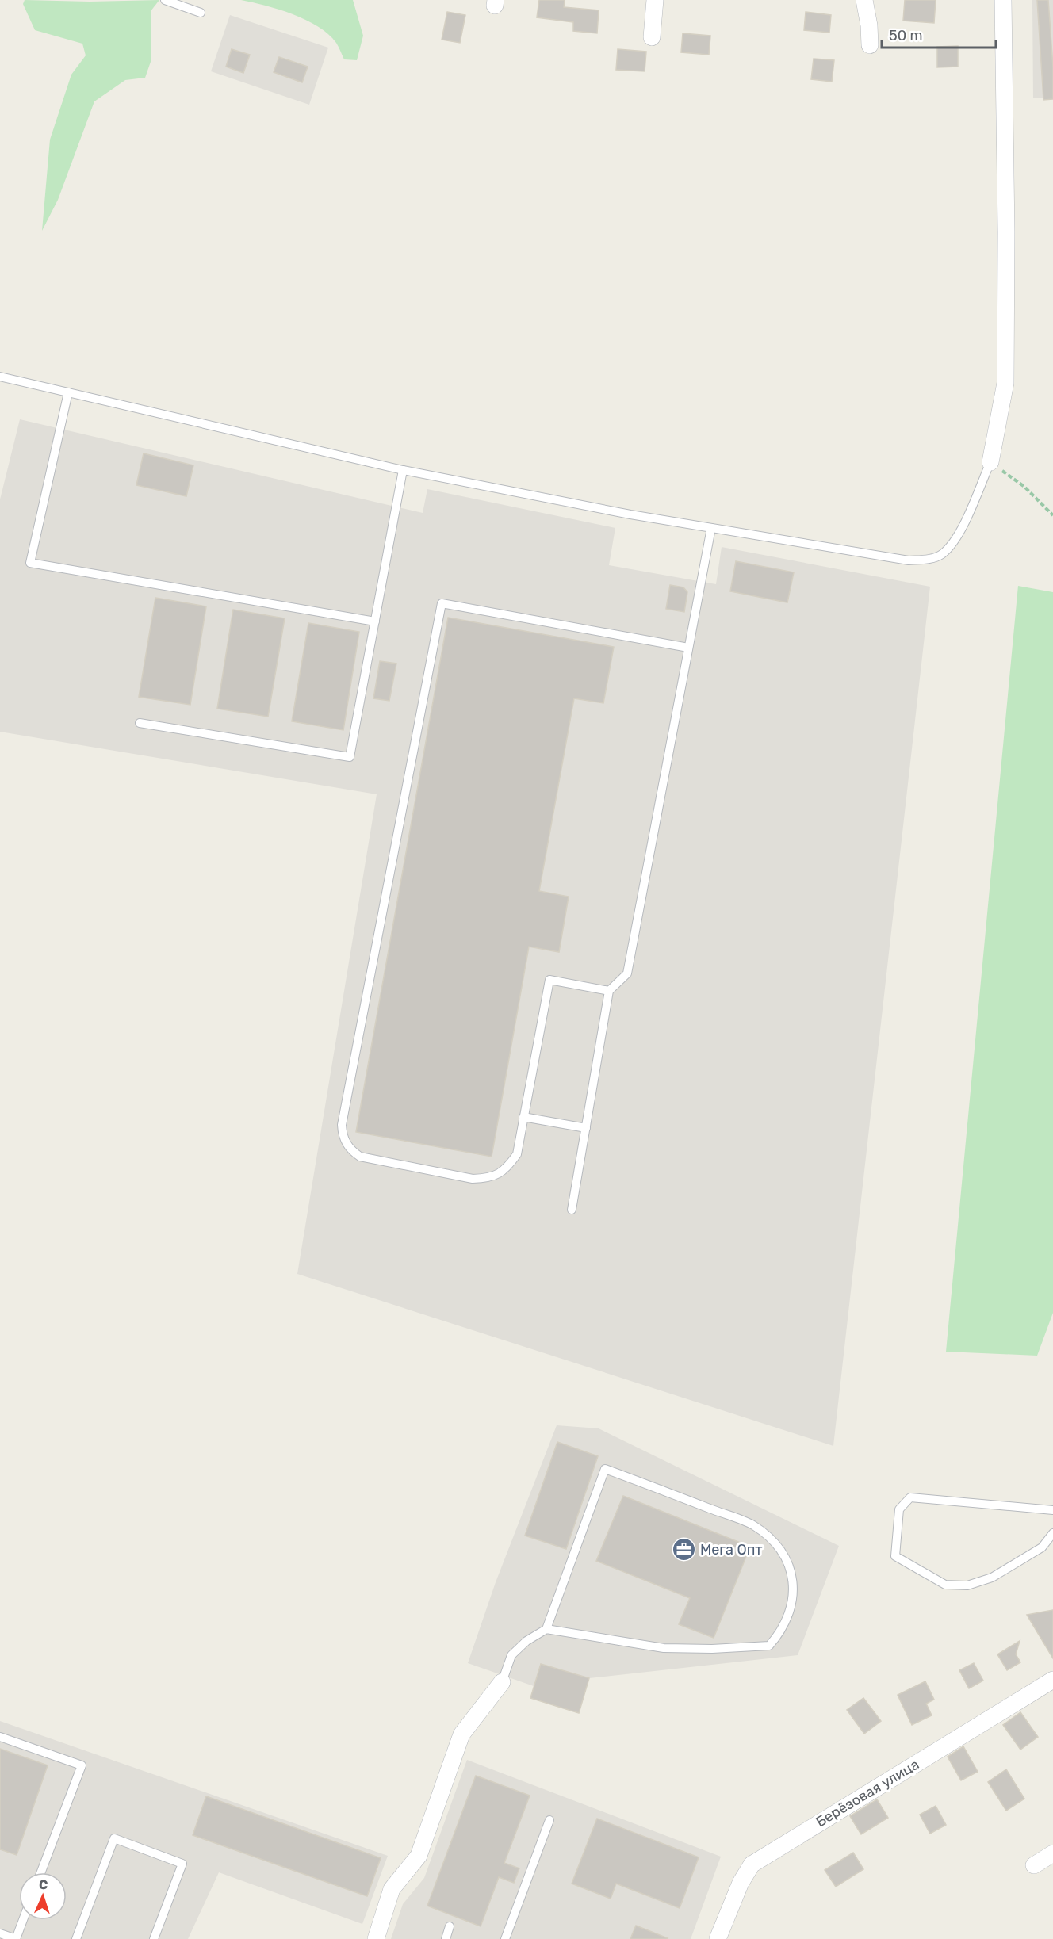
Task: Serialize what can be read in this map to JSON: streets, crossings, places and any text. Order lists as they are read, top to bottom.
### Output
{
  "streets": {
    "street": ["Берёзовая улица"]
  },
  "places": {
    "office": ["Мега Опт"]
  },
  "scale_bar": "50 m",
  "north": "top"
}
